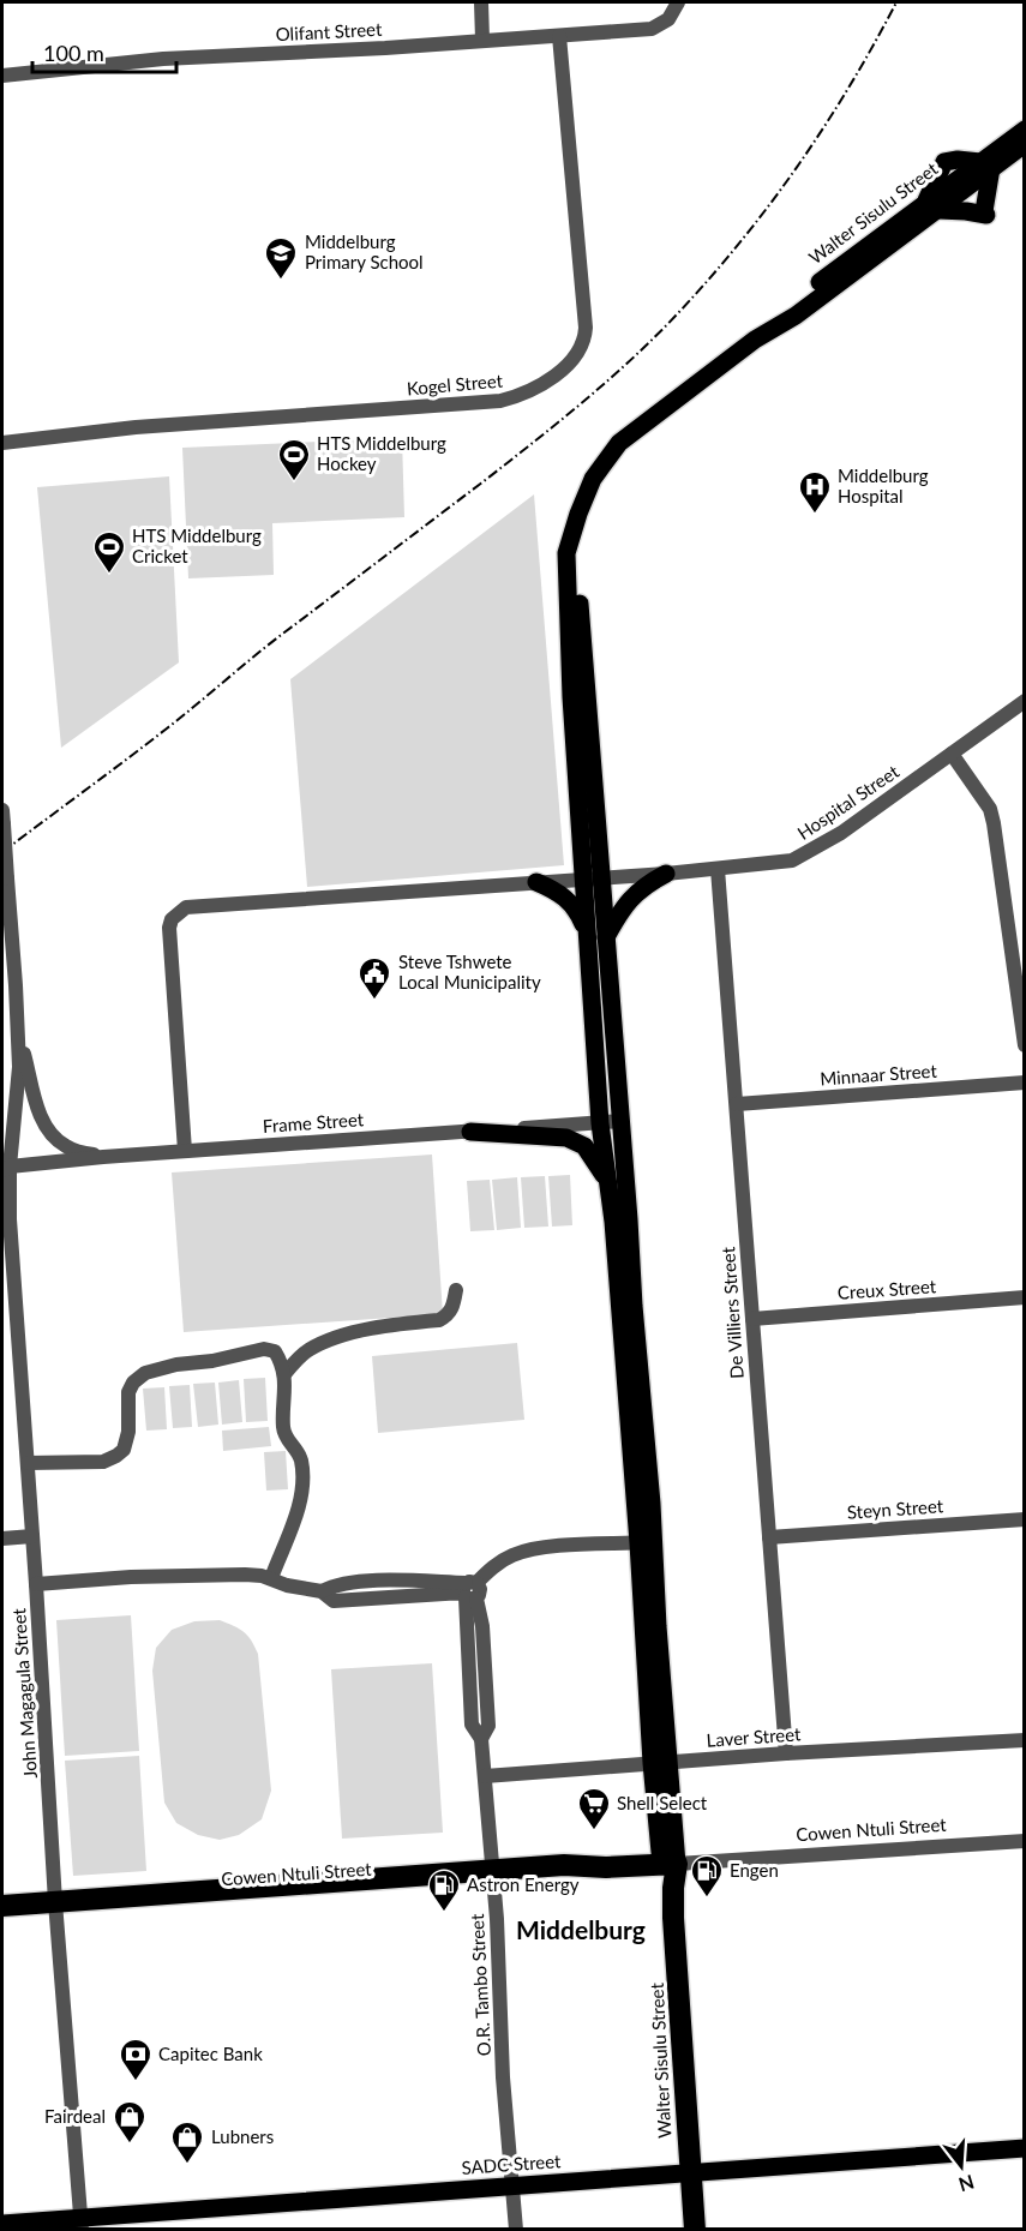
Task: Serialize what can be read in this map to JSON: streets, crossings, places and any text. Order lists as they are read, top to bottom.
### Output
{
  "streets": {
    "highway": ["Walter Sisulu Street", "Cowen Ntuli Street"],
    "main road": ["SADC Street"],
    "street": [
      "Olifant Street",
      "Kogel Street",
      "Hospital Street",
      "Minnaar Street",
      "Frame Street",
      "Creux Street",
      "De Villiers Street",
      "Steyn Street",
      "John Magagula Street",
      "Laver Street",
      "O.R. Tambo Street"
    ]
  },
  "crossings": [
    ["Olifant Street", "Kogel Street"],
    ["Walter Sisulu Street", "Hospital Street"],
    ["Walter Sisulu Street", "Cowen Ntuli Street"],
    ["Walter Sisulu Street", "SADC Street"],
    ["Hospital Street", "Frame Street"],
    ["Hospital Street", "De Villiers Street"],
    ["Minnaar Street", "De Villiers Street"],
    ["Frame Street", "John Magagula Street"],
    ["Creux Street", "De Villiers Street"],
    ["De Villiers Street", "Steyn Street"],
    ["De Villiers Street", "Laver Street"],
    ["John Magagula Street", "Cowen Ntuli Street"],
    ["John Magagula Street", "SADC Street"],
    ["Laver Street", "O.R. Tambo Street"],
    ["Cowen Ntuli Street", "O.R. Tambo Street"],
    ["O.R. Tambo Street", "SADC Street"]
  ],
  "districts": ["Middelburg"],
  "places": {
    "school or university": ["Middelburg Primary School"],
    "sports": ["HTS Middelburg Hockey", "HTS Middelburg Cricket"],
    "hospital": ["Middelburg Hospital"],
    "public building": ["Steve Tshwete Local Municipality"],
    "supermarket": ["Shell Select"],
    "fuel station": ["Engen", "Astron Energy"],
    "bank": ["Capitec Bank"],
    "shop": ["Fairdeal", "Lubners"]
  },
  "scale_bar": "100 m",
  "north": "bottom"
}
